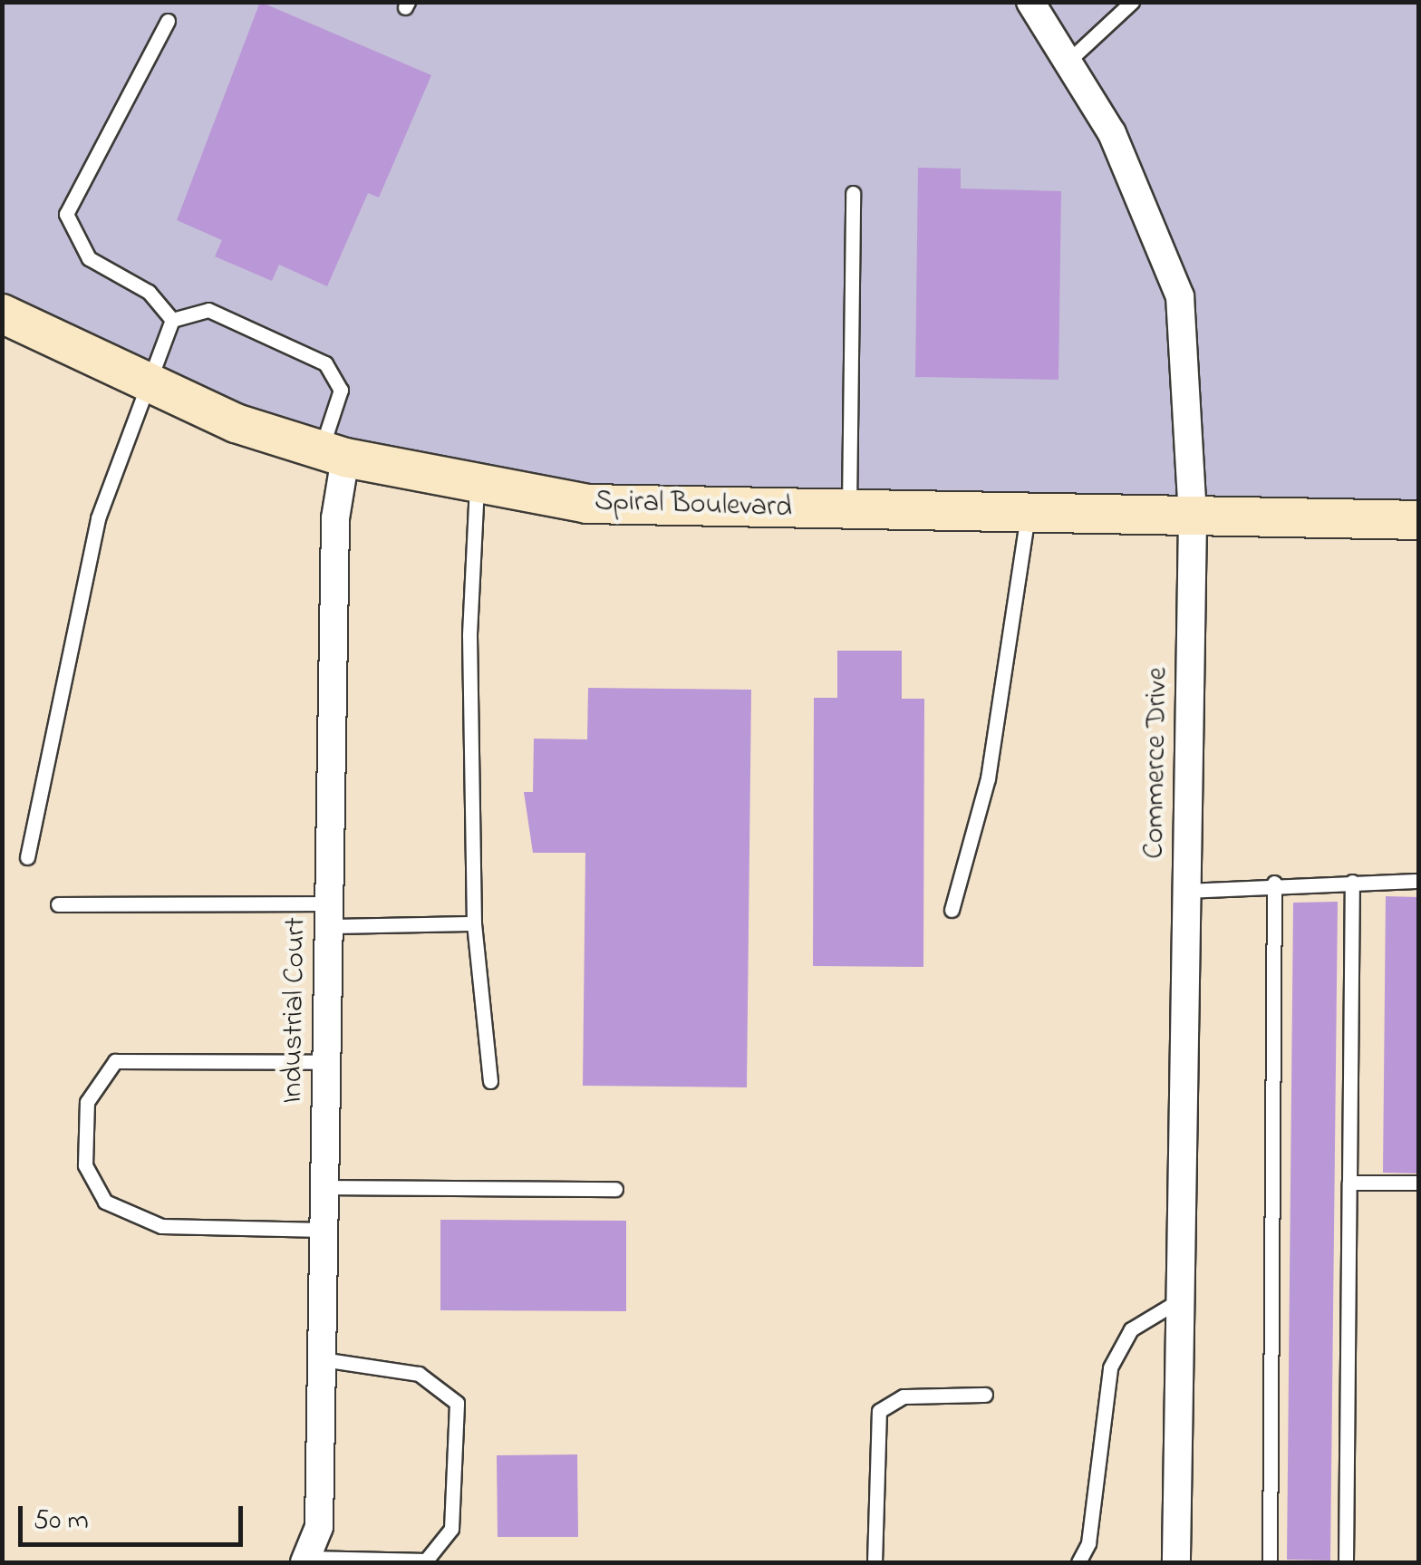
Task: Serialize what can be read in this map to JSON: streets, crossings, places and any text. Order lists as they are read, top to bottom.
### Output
{
  "streets": {
    "street": ["Spiral Boulevard", "Commerce Drive", "Industrial Court"]
  },
  "crossings": [
    ["Spiral Boulevard", "Commerce Drive"],
    ["Spiral Boulevard", "Industrial Court"]
  ],
  "scale_bar": "50 m"
}
